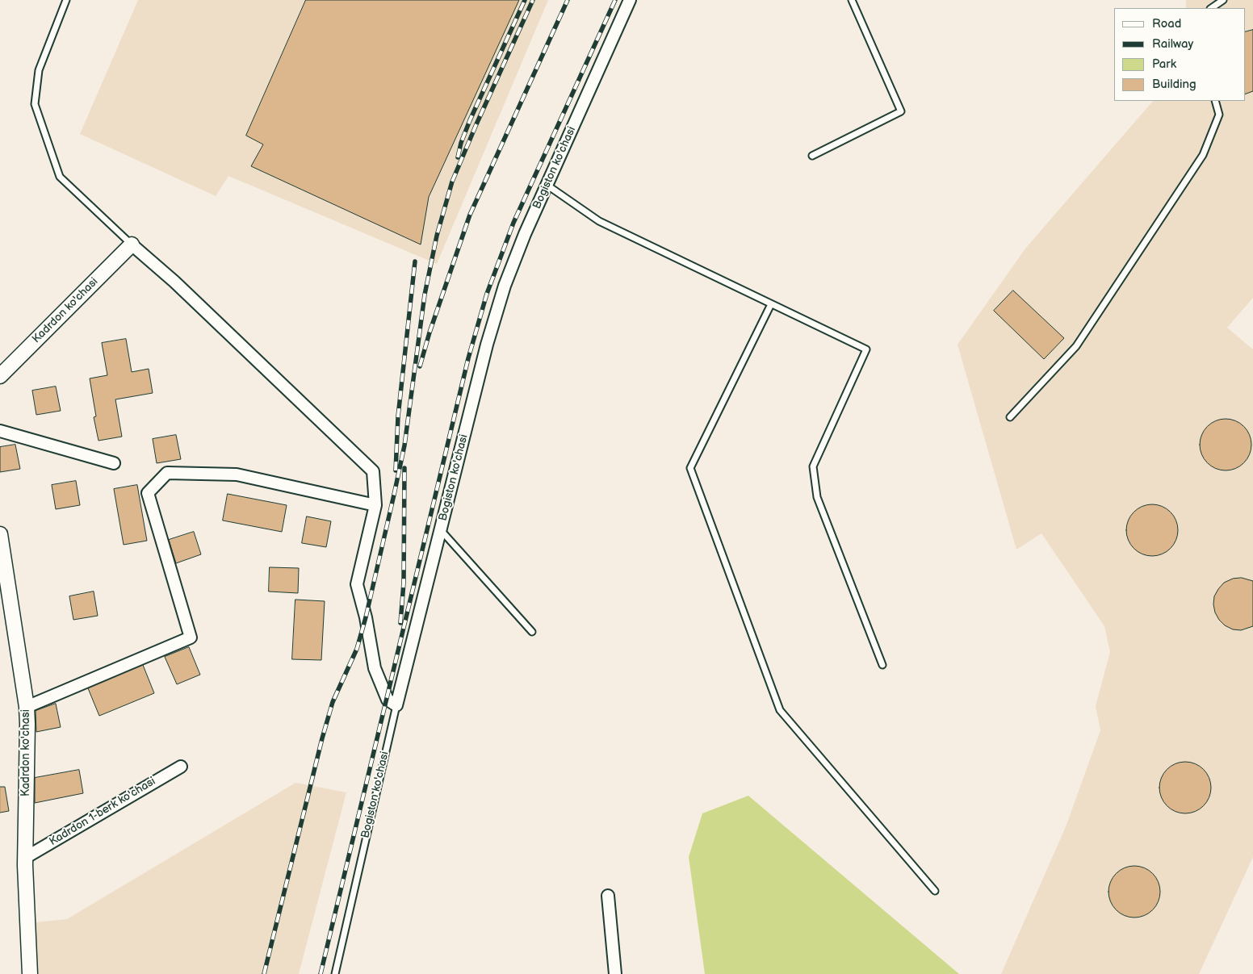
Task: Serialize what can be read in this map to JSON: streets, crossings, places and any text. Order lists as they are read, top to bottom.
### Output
{
  "streets": {
    "street": ["Bogiston ko'chasi", "Kadrdon ko'chasi", "Kadrdon 1-berk ko'chasi"]
  },
  "crossings": [
    ["Kadrdon ko'chasi", "Kadrdon 1-berk ko'chasi"]
  ],
  "legend": [
    "Road",
    "Railway",
    "Park",
    "Building"
  ]
}
